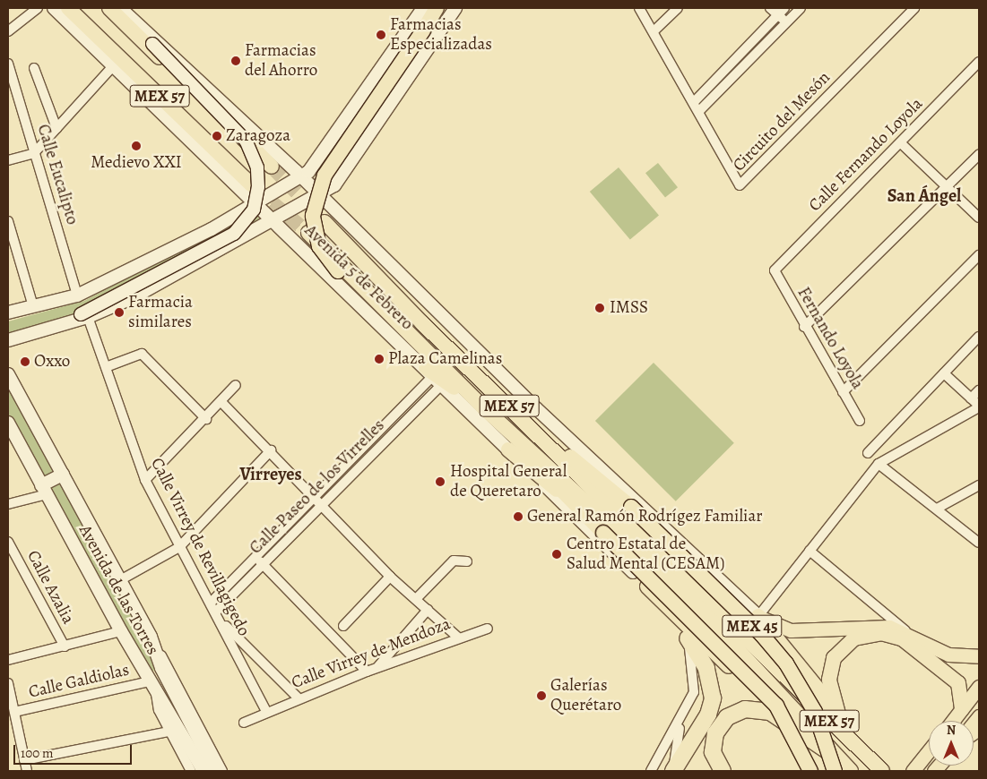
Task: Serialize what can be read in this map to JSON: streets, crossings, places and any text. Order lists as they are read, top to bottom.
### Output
{
  "streets": {
    "highway": ["MEX 57", "Avenida 5 de Febrero", "MEX 45"],
    "main road": ["Avenida de las Torres"],
    "street": [
      "Circuito del Mesón",
      "Calle Fernando Loyola",
      "Calle Eucalipto",
      "Fernando Loyola",
      "Calle Paseo de los Virrelles",
      "Calle Virrey de Revillagigedo",
      "Calle Azalia",
      "Calle Virrey de Mendoza",
      "Calle Galdiolas"
    ]
  },
  "crossings": [
    ["MEX 57", "Avenida 5 de Febrero"],
    ["MEX 57", "Calle Paseo de los Virrelles"],
    ["Calle Fernando Loyola", "Fernando Loyola"],
    ["Avenida 5 de Febrero", "Calle Paseo de los Virrelles"],
    ["Avenida 5 de Febrero", "MEX 45"],
    ["Calle Paseo de los Virrelles", "Calle Virrey de Revillagigedo"],
    ["Calle Virrey de Revillagigedo", "Calle Virrey de Mendoza"],
    ["Avenida de las Torres", "Calle Galdiolas"]
  ],
  "districts": ["San Ángel", "Virreyes"],
  "places": [
    "Farmacias Especializadas",
    "Farmacias del Ahorro",
    "Zaragoza",
    "Medievo XXI",
    "IMSS",
    "Farmacia similares",
    "Plaza Camelinas",
    "Oxxo",
    "Hospital General de Queretaro",
    "General Ramón Rodrígez Familiar",
    "Centro Estatal de Salud Mental (CESAM)",
    "Galerías Querétaro"
  ],
  "scale_bar": "100 m",
  "north": "top"
}
